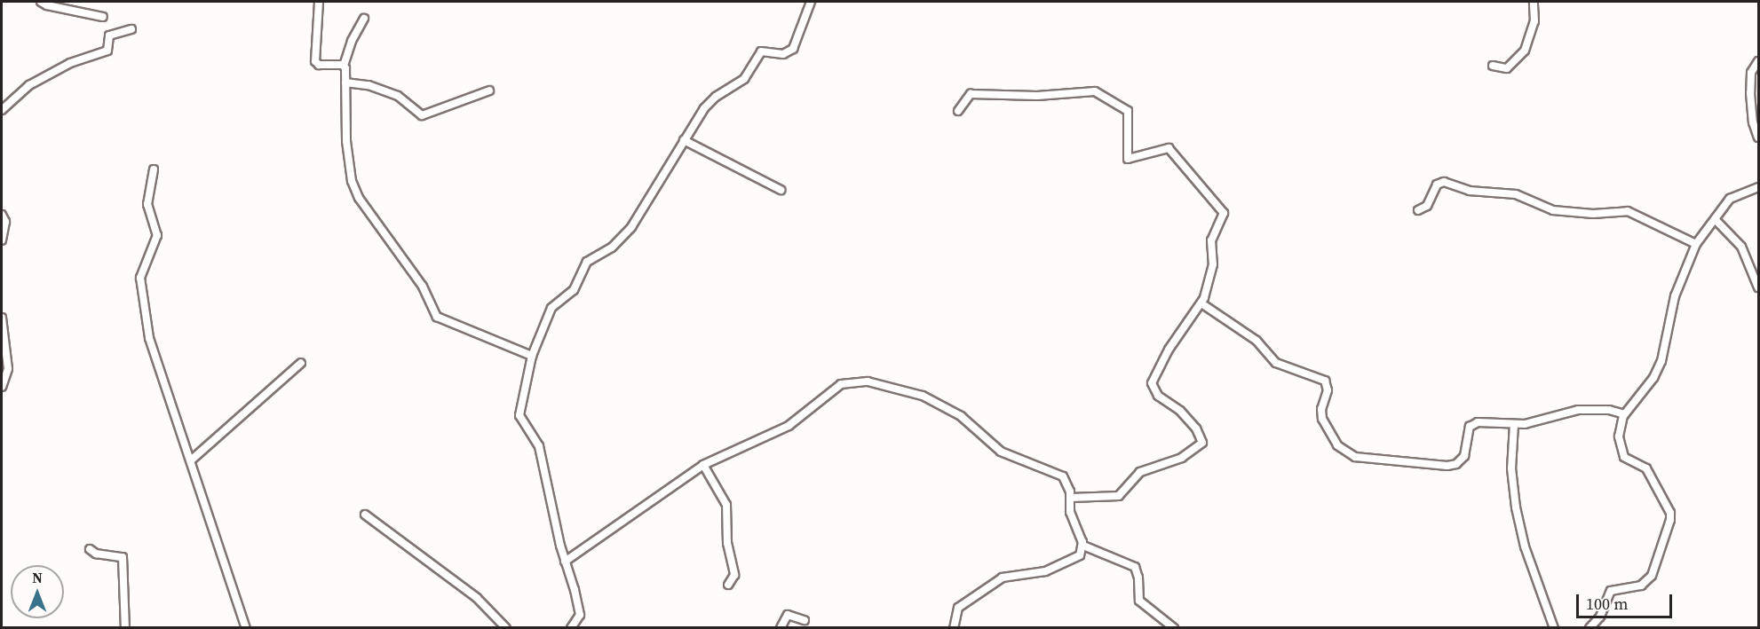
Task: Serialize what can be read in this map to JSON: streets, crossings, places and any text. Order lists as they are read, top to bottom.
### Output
{
  "scale_bar": "100 m",
  "north": "top"
}
